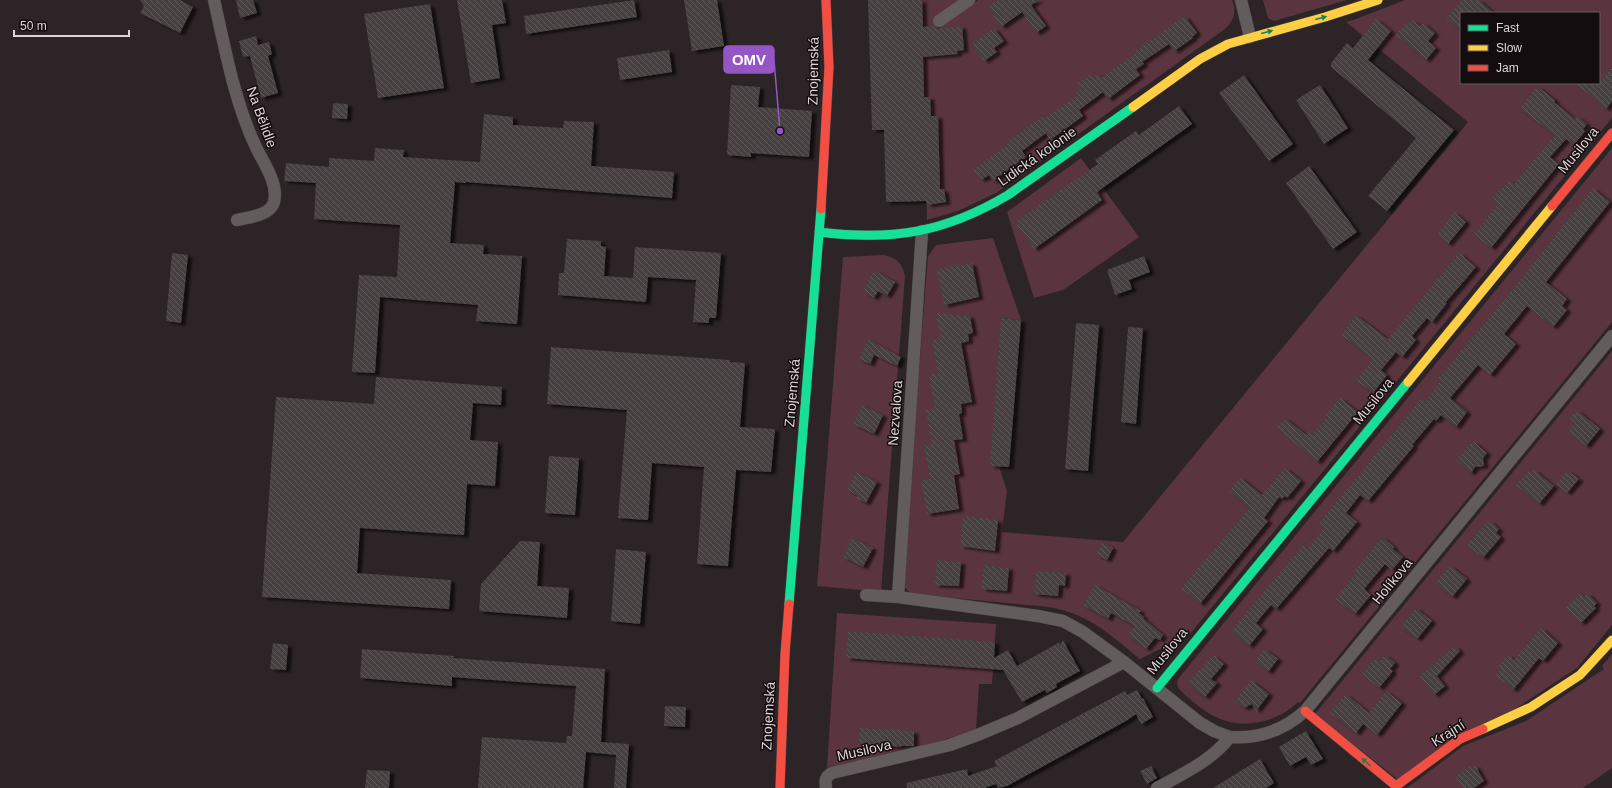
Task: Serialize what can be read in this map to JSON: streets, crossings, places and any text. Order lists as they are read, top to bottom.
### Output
{
  "streets": {
    "street": [
      "Znojemská",
      "Na Bělidle",
      "Musilova",
      "Lidická kolonie",
      "Nezvalova",
      "Holíkova",
      "Krajní"
    ]
  },
  "crossings": [
    ["Znojemská", "Lidická kolonie"],
    ["Musilova", "Holíkova"],
    ["Lidická kolonie", "Nezvalova"],
    ["Holíkova", "Krajní"]
  ],
  "one_way": ["Krajní"],
  "places": ["OMV"],
  "legend": ["Fast", "Slow", "Jam"],
  "scale_bar": "50 m"
}
